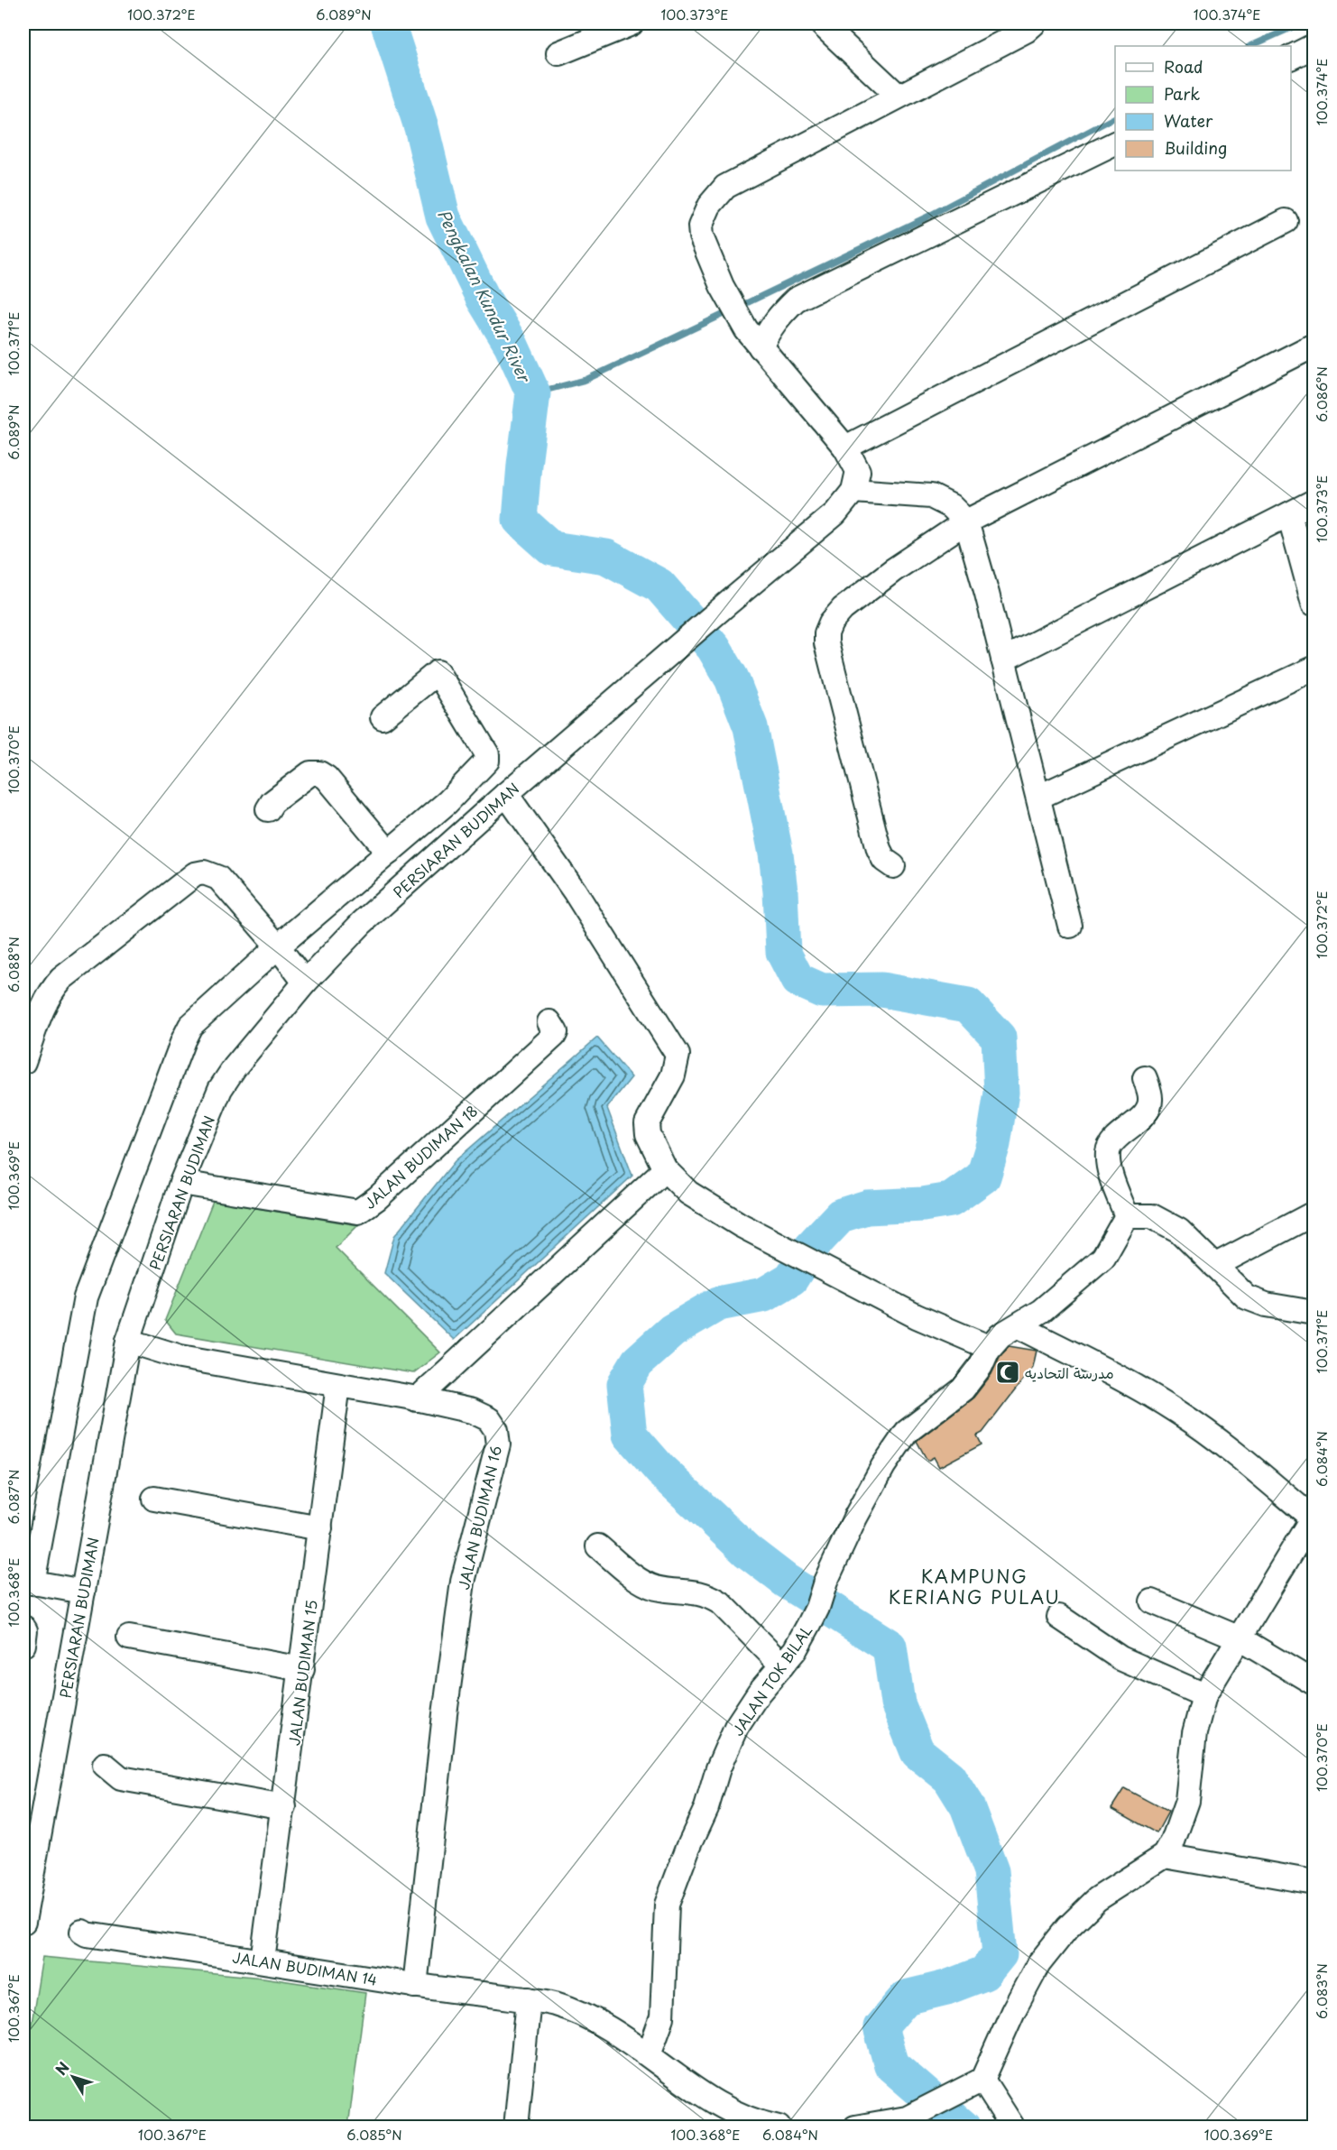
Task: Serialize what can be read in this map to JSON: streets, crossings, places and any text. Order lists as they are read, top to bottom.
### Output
{
  "streets": {
    "street": [
      "PERSIARAN BUDIMAN",
      "JALAN BUDIMAN 18",
      "JALAN BUDIMAN 16",
      "JALAN BUDIMAN 15",
      "JALAN TOK BILAL",
      "JALAN BUDIMAN 14"
    ]
  },
  "crossings": [
    ["PERSIARAN BUDIMAN", "JALAN BUDIMAN 18"],
    ["PERSIARAN BUDIMAN", "JALAN BUDIMAN 16"],
    ["JALAN BUDIMAN 16", "JALAN BUDIMAN 15"],
    ["JALAN BUDIMAN 16", "JALAN BUDIMAN 14"],
    ["JALAN BUDIMAN 15", "JALAN BUDIMAN 14"],
    ["JALAN TOK BILAL", "JALAN BUDIMAN 14"]
  ],
  "districts": ["KAMPUNG KERIANG PULAU"],
  "water": ["Pengkalan Kundur River"],
  "places": {
    "mosque": ["مدرسة التحاديه"]
  },
  "legend": [
    "Road",
    "Park",
    "Water",
    "Building"
  ],
  "north": "top left",
  "coordinates": [
    "100.372°E",
    "6.089°N",
    "100.373°E",
    "100.374°E",
    "100.371°E",
    "6.086°N",
    "100.370°E",
    "6.088°N",
    "100.369°E",
    "6.084°N",
    "6.087°N",
    "100.368°E",
    "6.083°N",
    "100.367°E",
    "6.085°N"
  ]
}
